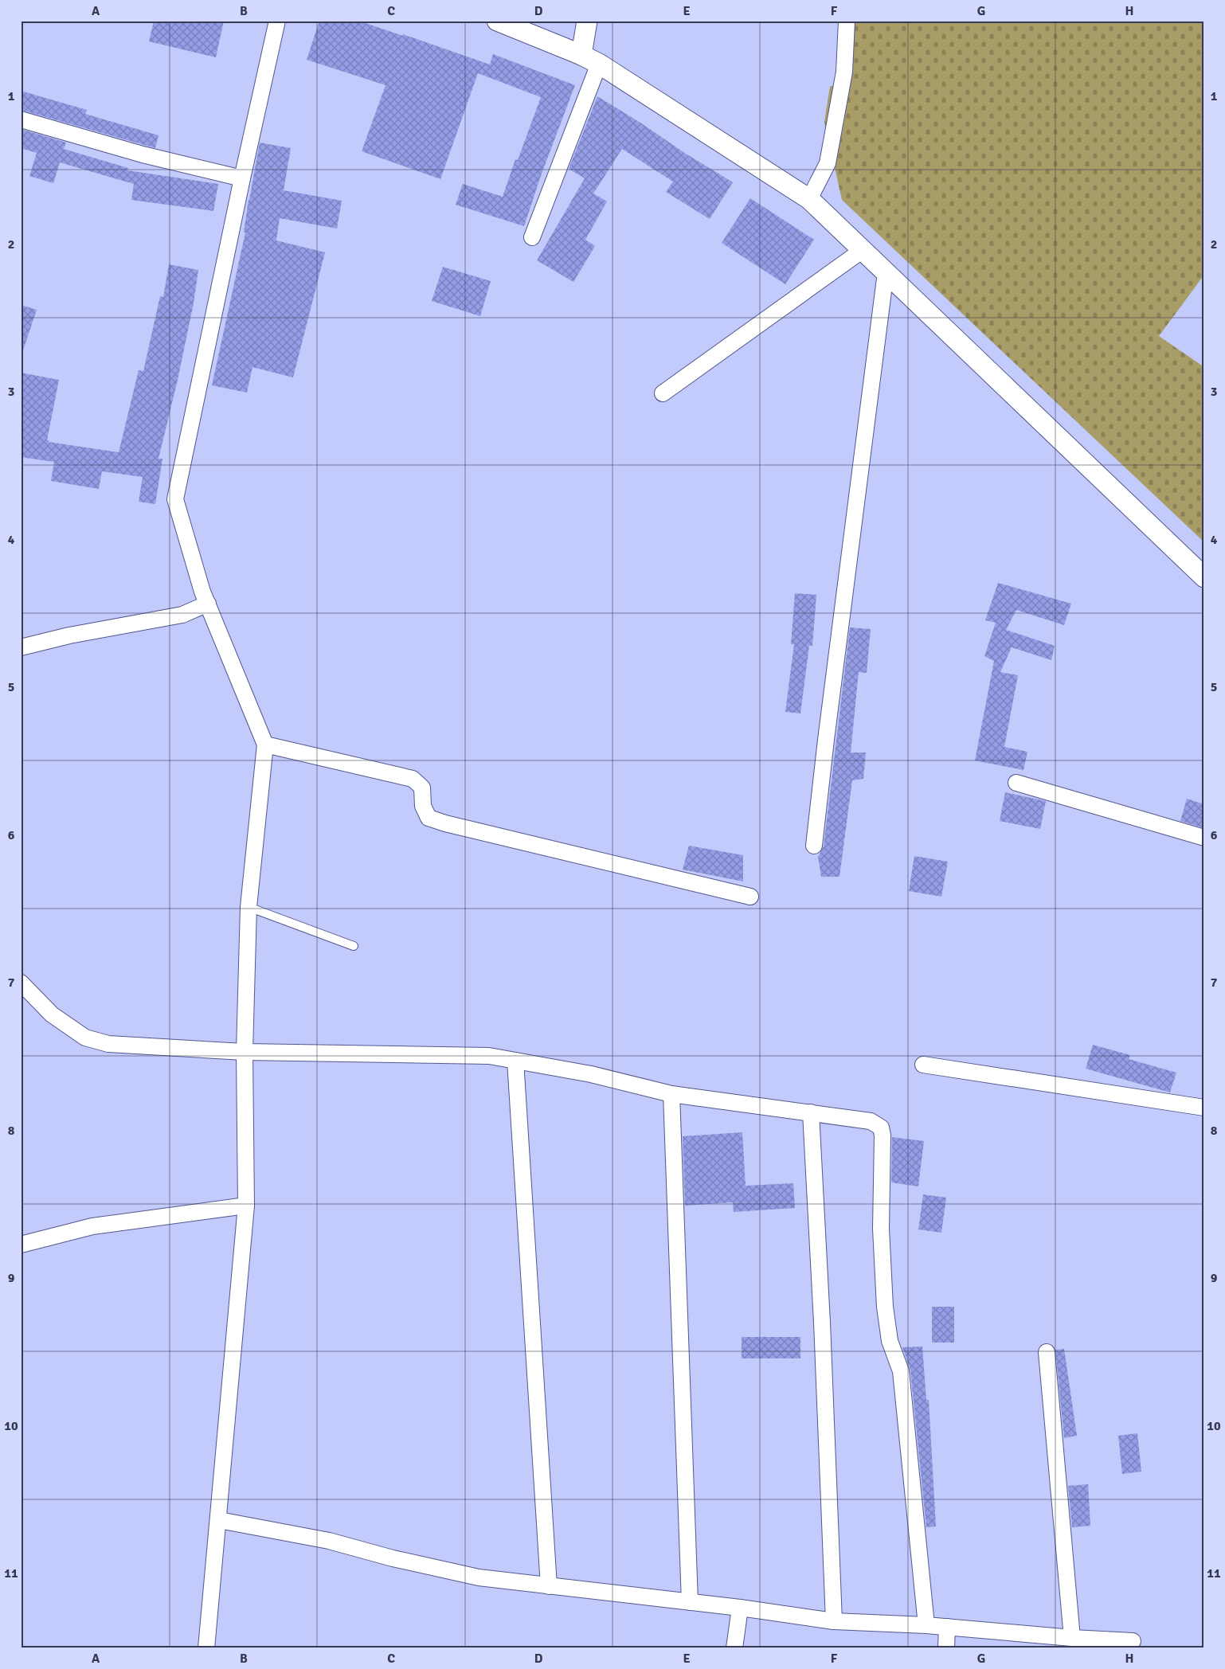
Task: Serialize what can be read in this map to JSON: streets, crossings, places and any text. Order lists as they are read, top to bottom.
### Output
{
  "grid": {
    "columns": [
      "A",
      "B",
      "C",
      "D",
      "E",
      "F",
      "G",
      "H"
    ],
    "rows": [
      "1",
      "2",
      "3",
      "4",
      "5",
      "6",
      "7",
      "8",
      "9",
      "10",
      "11"
    ]
  }
}
